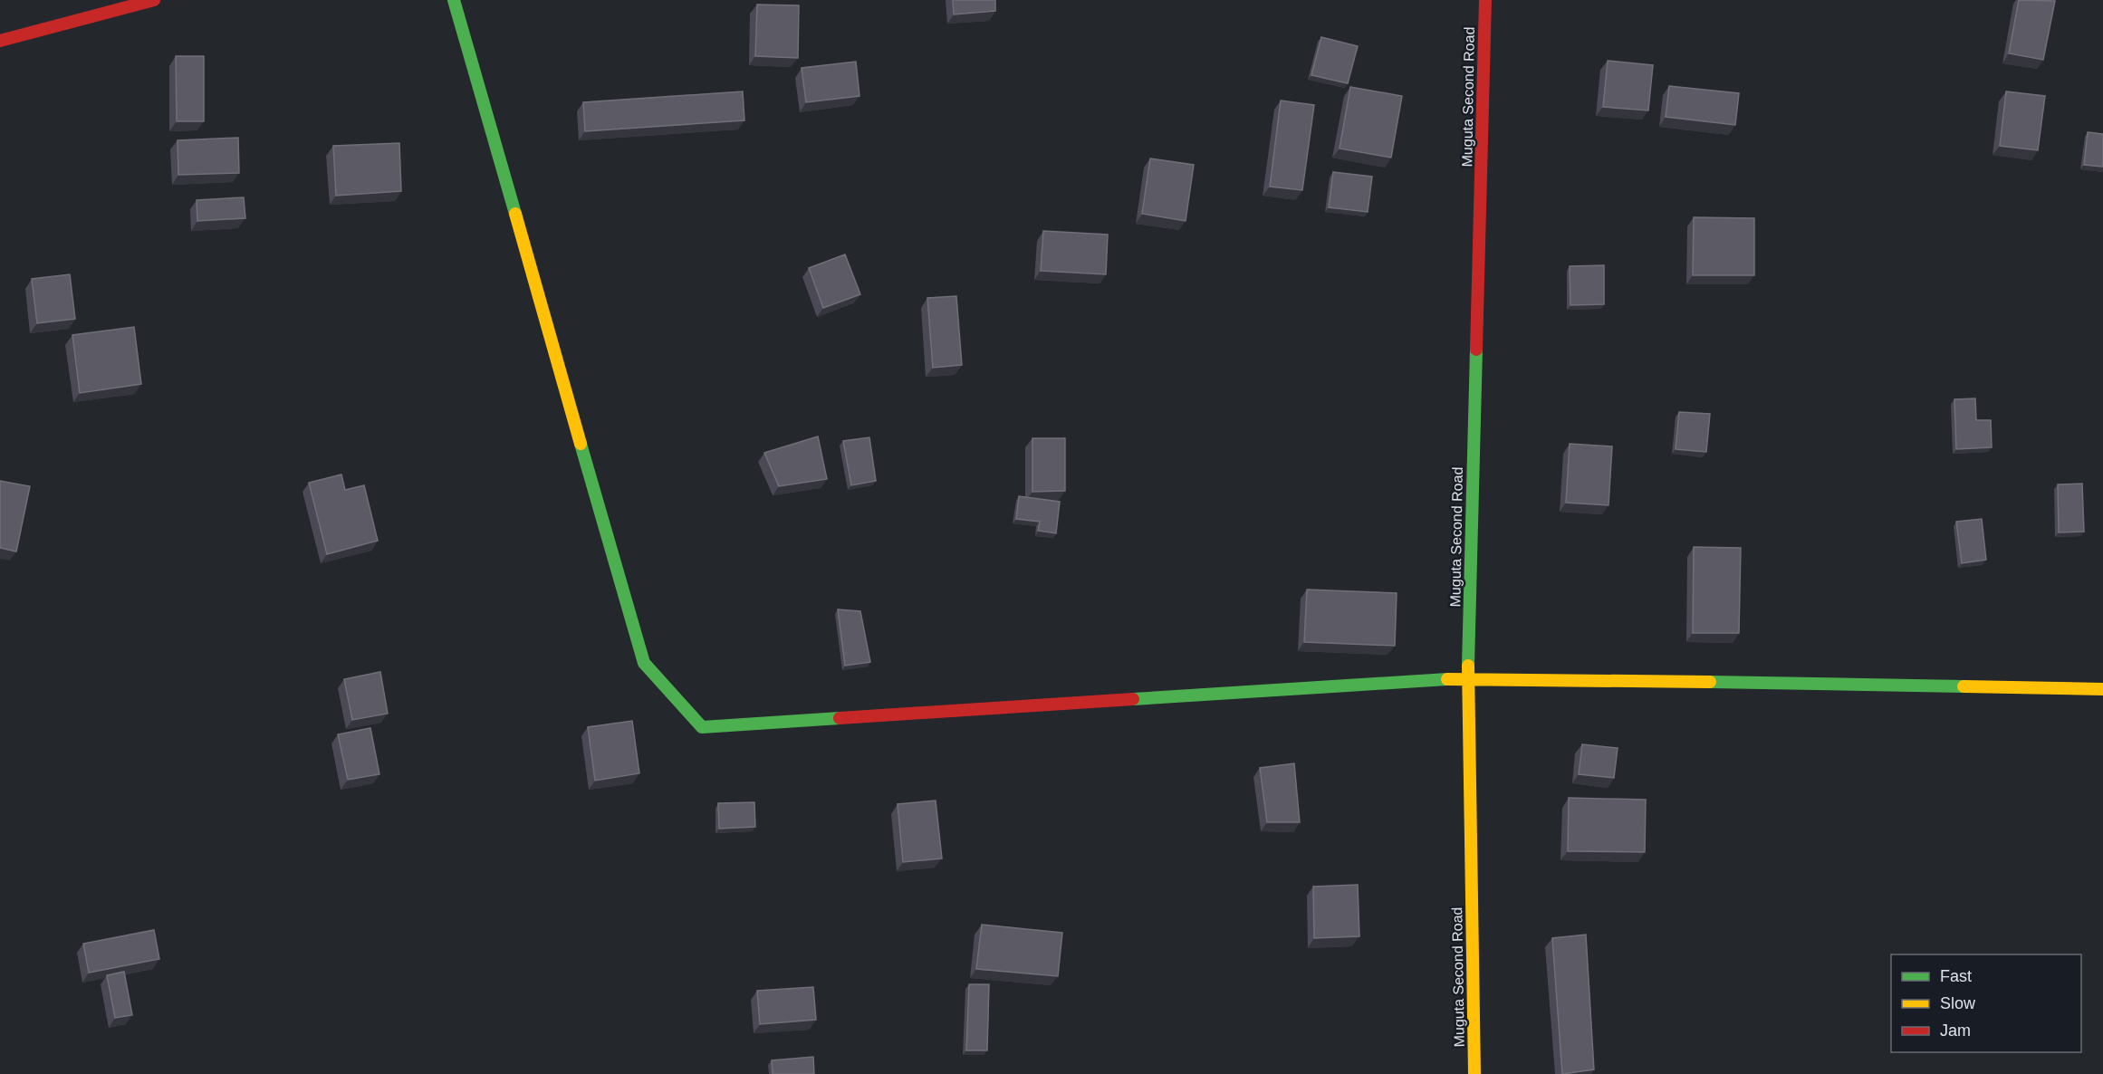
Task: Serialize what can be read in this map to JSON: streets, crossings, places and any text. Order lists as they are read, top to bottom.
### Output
{
  "streets": {
    "street": ["Muguta Second Road"]
  },
  "legend": ["Fast", "Slow", "Jam"]
}
